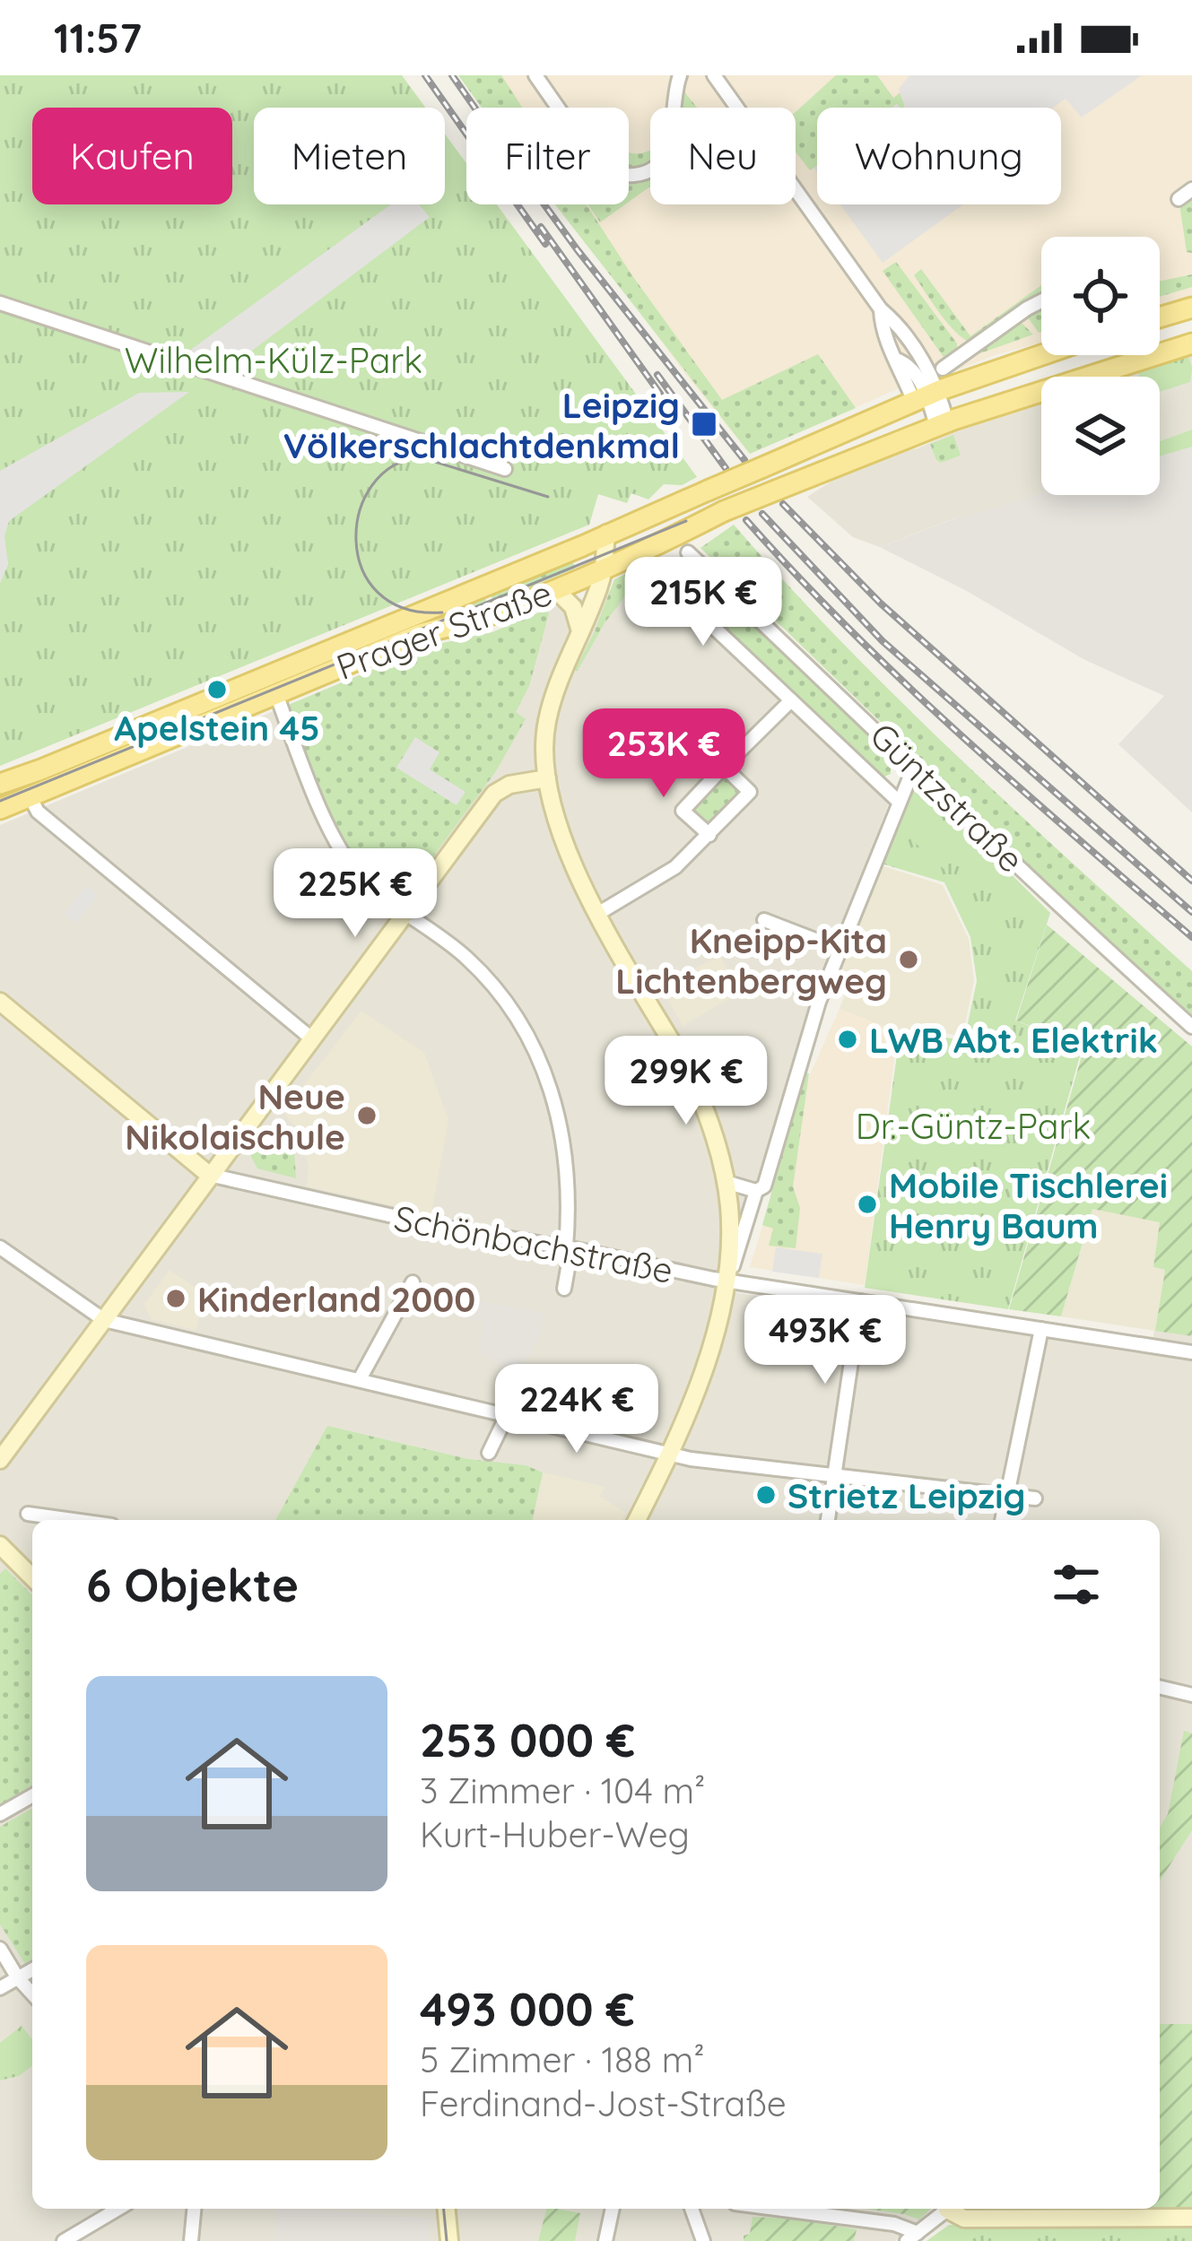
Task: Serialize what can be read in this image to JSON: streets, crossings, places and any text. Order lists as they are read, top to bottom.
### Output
{
  "streets": {
    "main road": ["Prager Straße"],
    "street": ["Güntzstraße", "Schönbachstraße"]
  },
  "parks": ["Wilhelm-Külz-Park", "Dr.-Güntz-Park"],
  "places": {
    "transit": ["Leipzig Völkerschlachtdenkmal"],
    "other": [
      "Apelstein 45",
      "Kneipp-Kita Lichtenbergweg",
      "LWB Abt. Elektrik",
      "Neue Nikolaischule",
      "Mobile Tischlerei Henry Baum",
      "Kinderland 2000",
      "Strietz Leipzig"
    ]
  },
  "page": {
    "status": "11:57",
    "chip": [
      "Kaufen",
      "Mieten",
      "Filter",
      "Neu",
      "Wohnung"
    ],
    "price": [
      "215K €",
      "253K €",
      "225K €",
      "299K €",
      "493K €",
      "224K €"
    ],
    "heading": "6 Objekte",
    "list": [
      {
        "name": "253 000 €",
        "note": "3 Zimmer · 104 m² · Kurt-Huber-Weg"
      },
      {
        "name": "493 000 €",
        "note": "5 Zimmer · 188 m² · Ferdinand-Jost-Straße"
      }
    ]
  }
}
